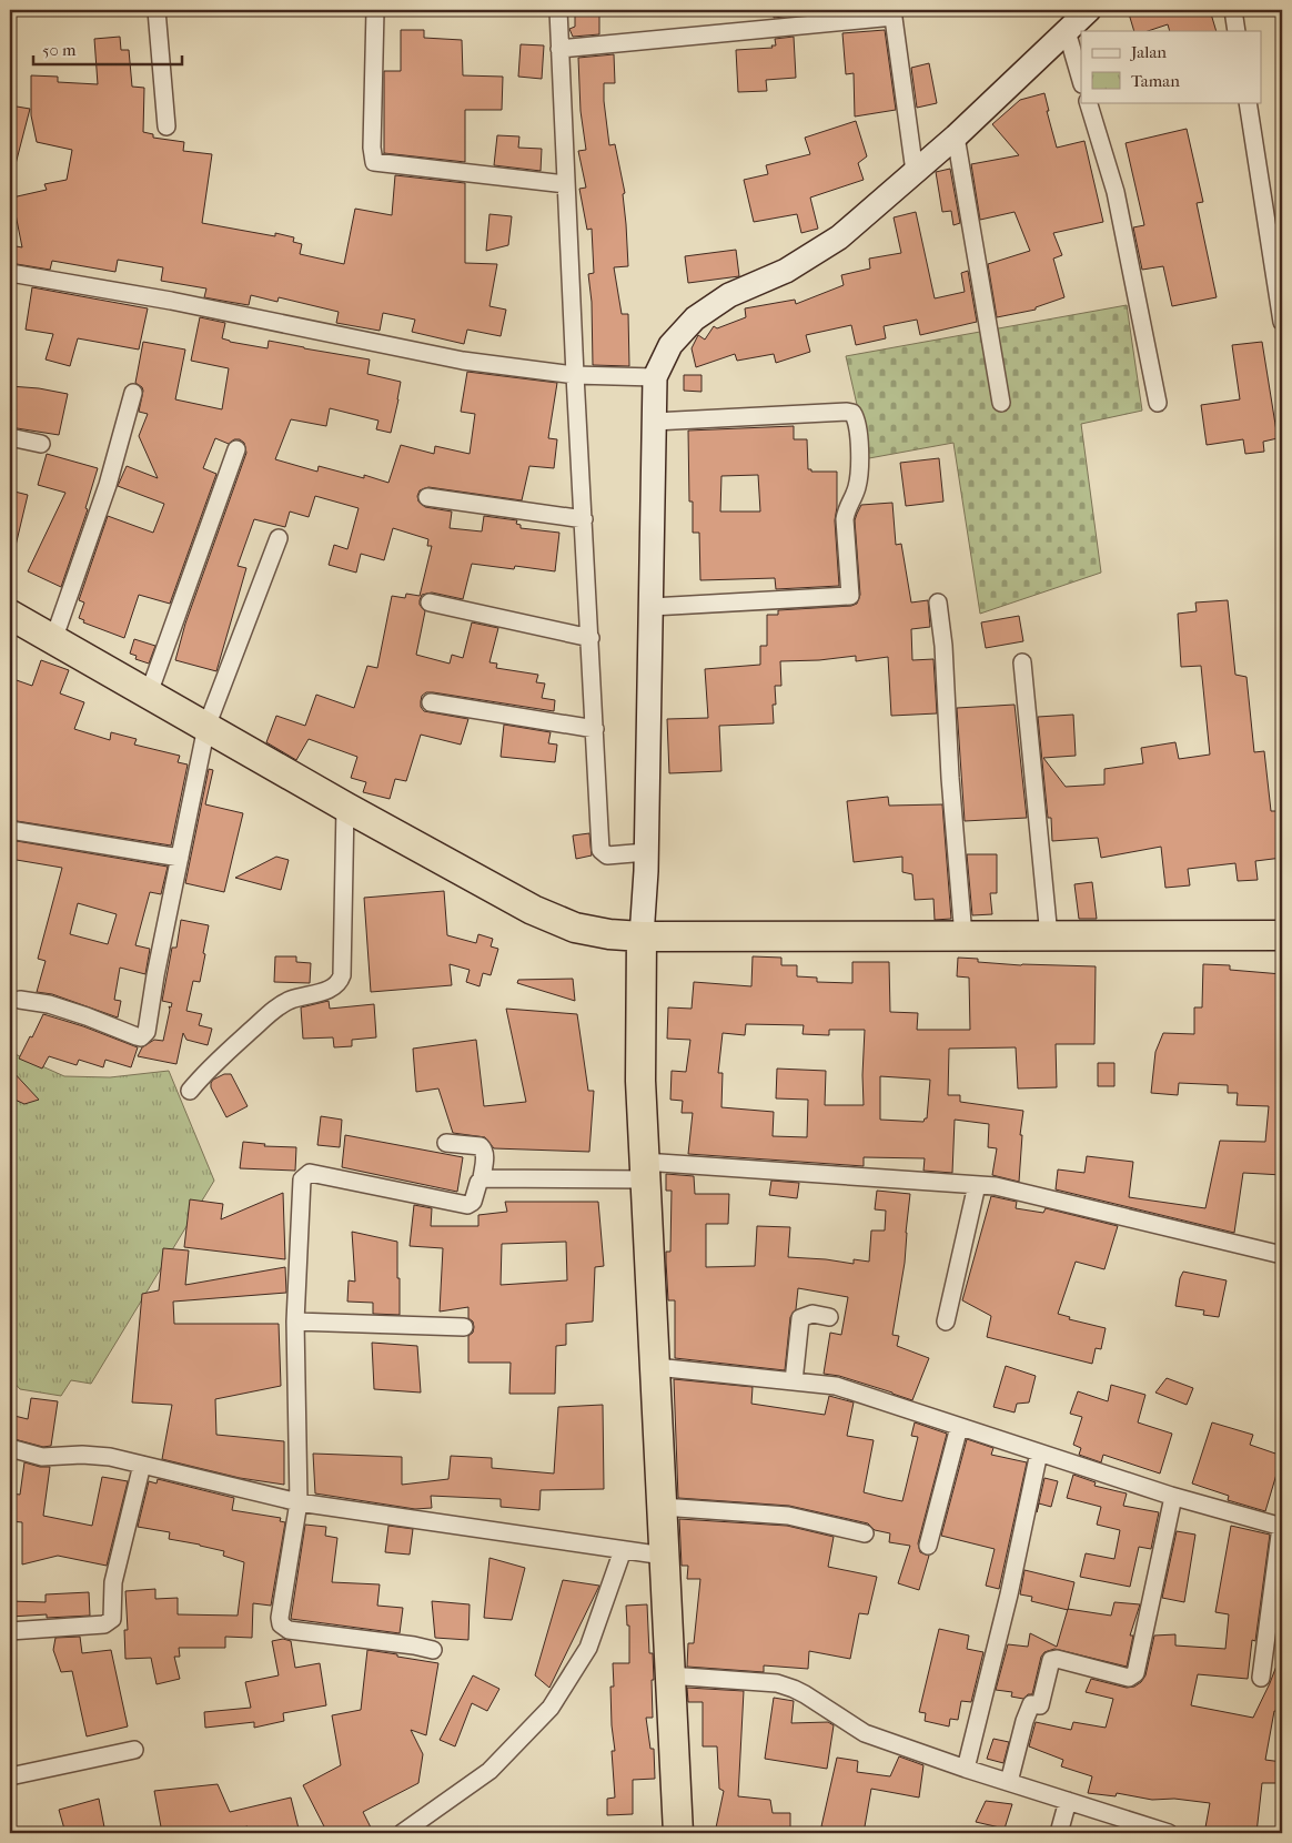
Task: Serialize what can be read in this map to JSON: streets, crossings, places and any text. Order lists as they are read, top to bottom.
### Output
{
  "legend": ["Jalan", "Taman"],
  "scale_bar": "50 m"
}
